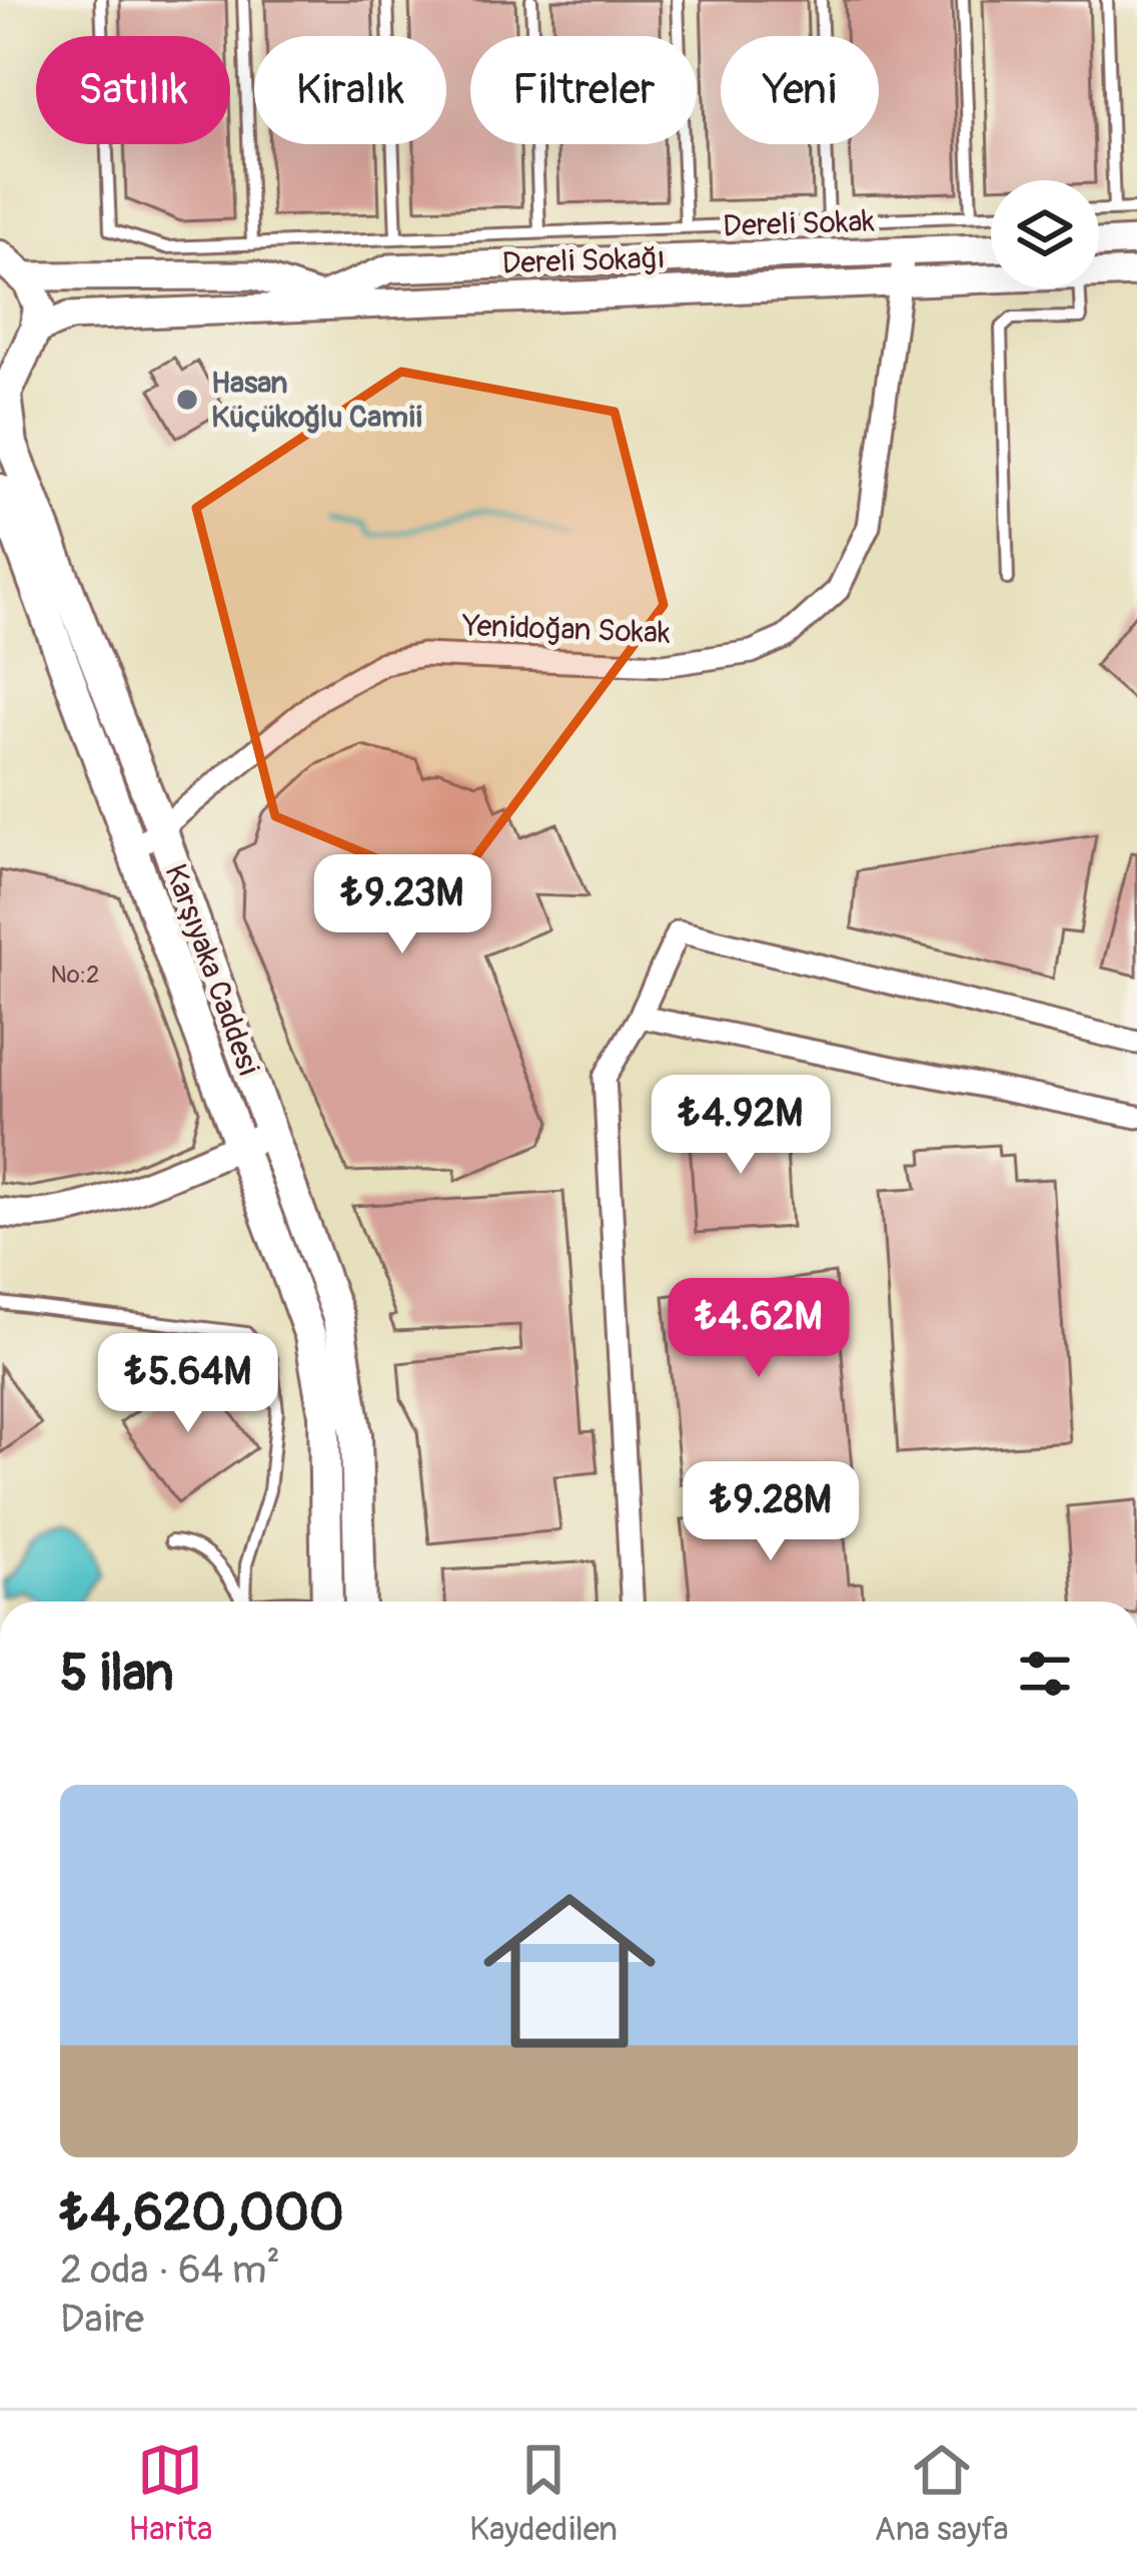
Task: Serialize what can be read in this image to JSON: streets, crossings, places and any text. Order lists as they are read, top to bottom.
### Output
{
  "streets": {
    "main road": ["Karşıyaka Caddesi"],
    "street": ["Dereli Sokak", "Dereli Sokağı", "Yenidoğan Sokak"]
  },
  "crossings": [
    ["Dereli Sokak", "Yenidoğan Sokak"],
    ["Dereli Sokağı", "Yenidoğan Sokak"],
    ["Dereli Sokağı", "Karşıyaka Caddesi"],
    ["Yenidoğan Sokak", "Karşıyaka Caddesi"]
  ],
  "places": ["Hasan Küçükoğlu Camii"],
  "house_numbers": ["No:2"],
  "page": {
    "chip": [
      "Satılık",
      "Kiralık",
      "Filtreler",
      "Yeni"
    ],
    "price": [
      "₺9.23M",
      "₺4.92M",
      "₺4.62M",
      "₺5.64M",
      "₺9.28M"
    ],
    "heading": "5 ilan",
    "list": [
      {
        "name": "₺4,620,000",
        "note": "2 oda · 64 m² · Daire"
      }
    ],
    "tabs": ["Harita", "Kaydedilen", "Ana sayfa"]
  }
}
